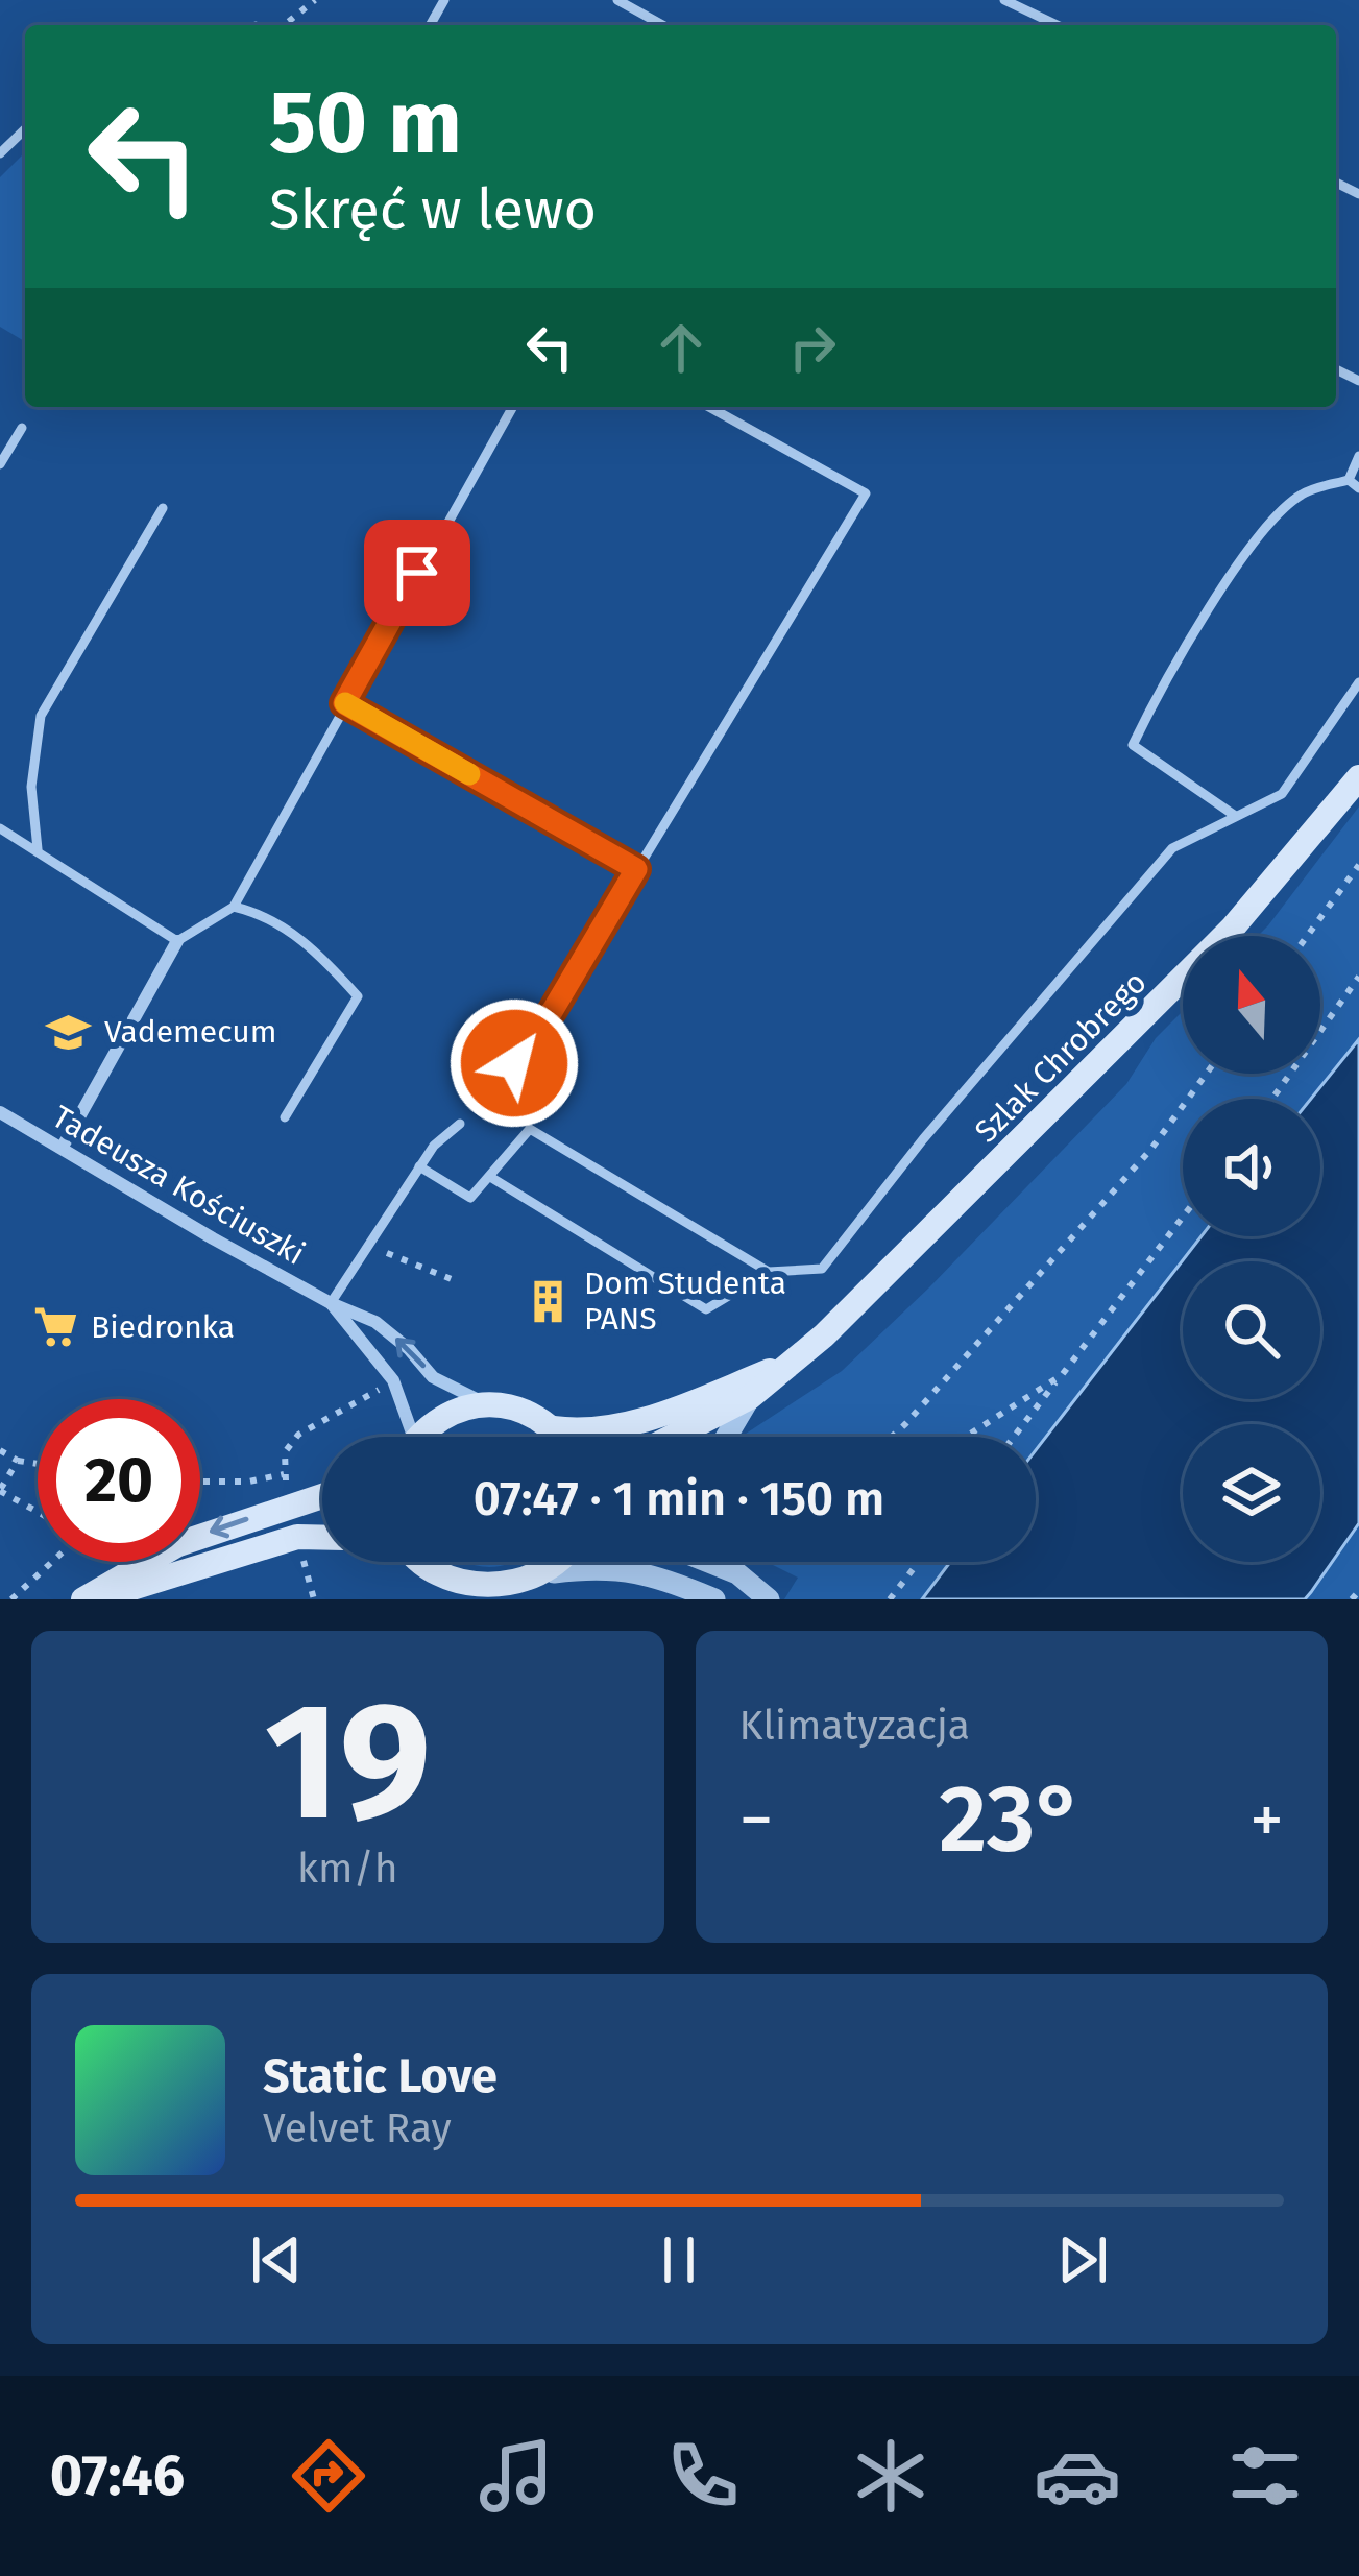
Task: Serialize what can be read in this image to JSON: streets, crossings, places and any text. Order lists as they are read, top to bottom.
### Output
{
  "streets": {
    "main road": ["Szlak Chrobrego"],
    "street": ["Tadeusza Kościuszki"]
  },
  "places": {
    "school or university": ["Vademecum"],
    "building": ["Dom Studenta PANS"],
    "supermarket": ["Biedronka"]
  },
  "north": "top",
  "page": {
    "turn": ["50 m", "Skręć w lewo"],
    "limit": "20",
    "trip": "07:47 · 1 min · 150 m",
    "tile": [
      ["19", "km/h"],
      "Klimatyzacja"
    ],
    "heat": ["−", "23°", "+"],
    "song": ["Static Love", "Velvet Ray"],
    "tabs": "07:46"
  }
}
